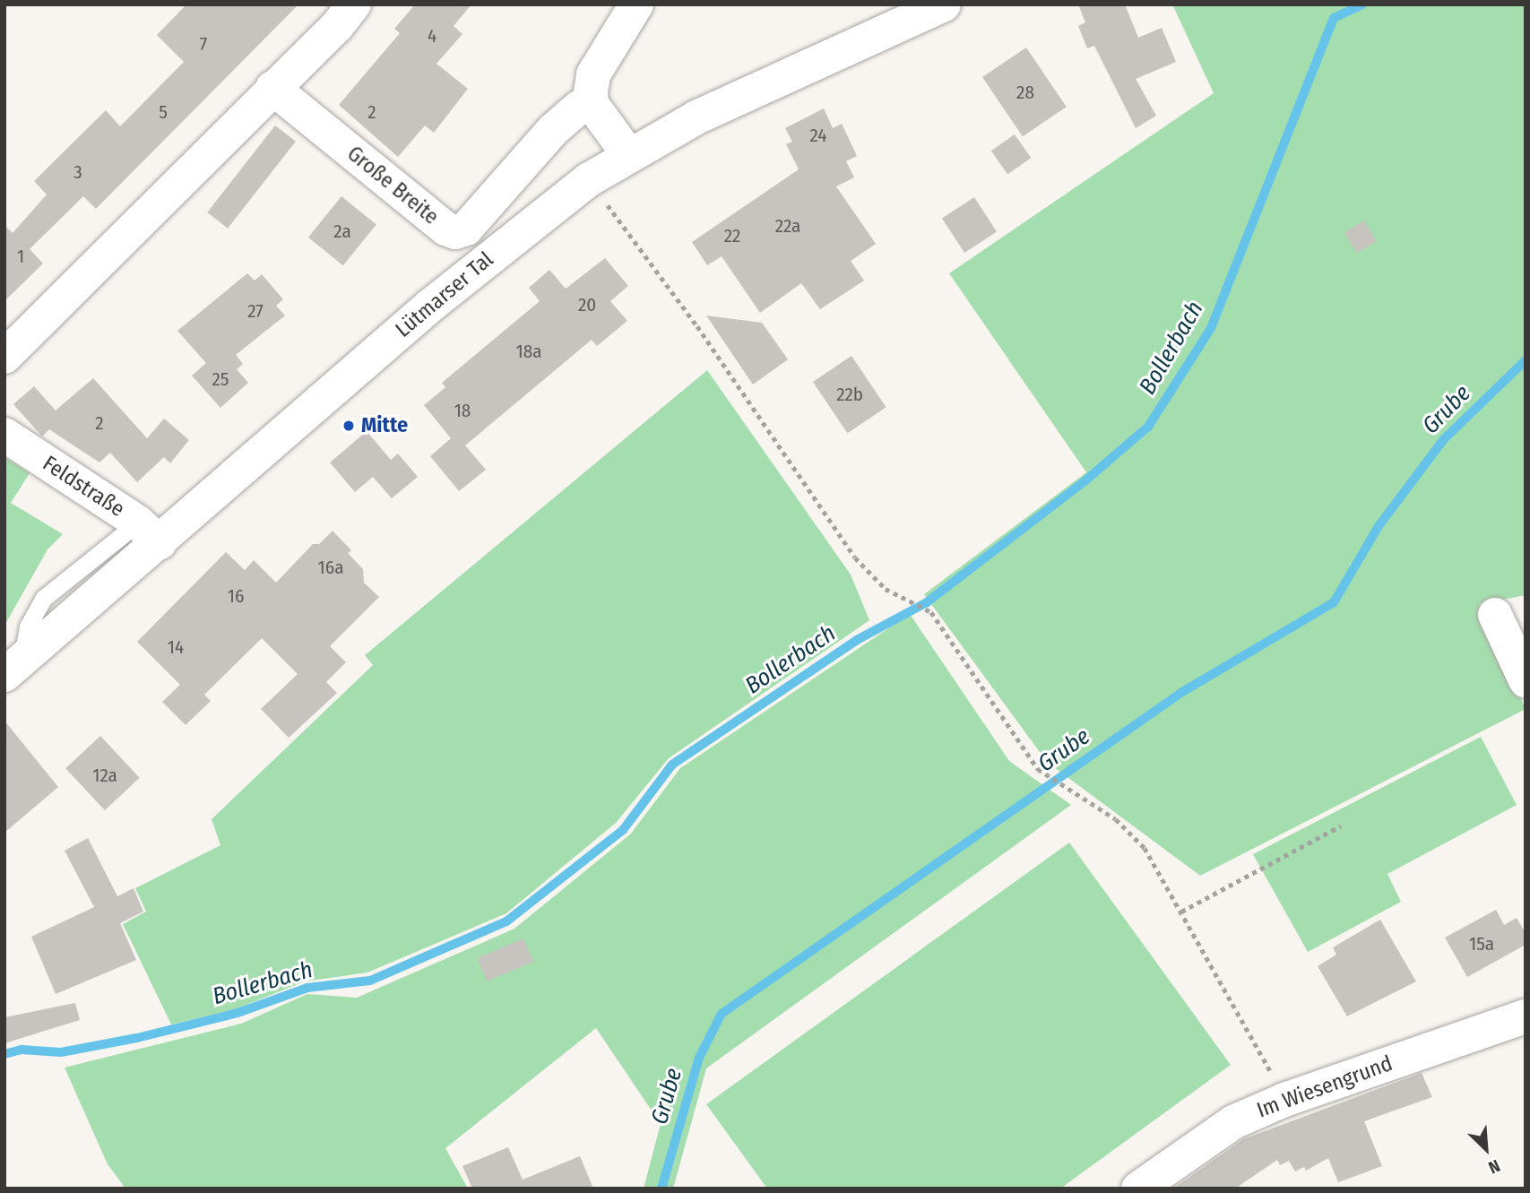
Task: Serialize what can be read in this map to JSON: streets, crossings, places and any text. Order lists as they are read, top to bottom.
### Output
{
  "streets": {
    "street": [
      "Große Breite",
      "Lütmarser Tal",
      "Feldstraße",
      "Im Wiesengrund"
    ]
  },
  "crossings": [
    ["Lütmarser Tal", "Feldstraße"]
  ],
  "water": ["Bollerbach", "Grube"],
  "places": ["Mitte"],
  "house_numbers": [
    "4",
    "7",
    "28",
    "5",
    "2",
    "24",
    "3",
    "22a",
    "2a",
    "22",
    "1",
    "20",
    "27",
    "18a",
    "25",
    "22b",
    "18",
    "2",
    "16a",
    "16",
    "14",
    "12a",
    "15a"
  ],
  "north": "bottom right"
}
